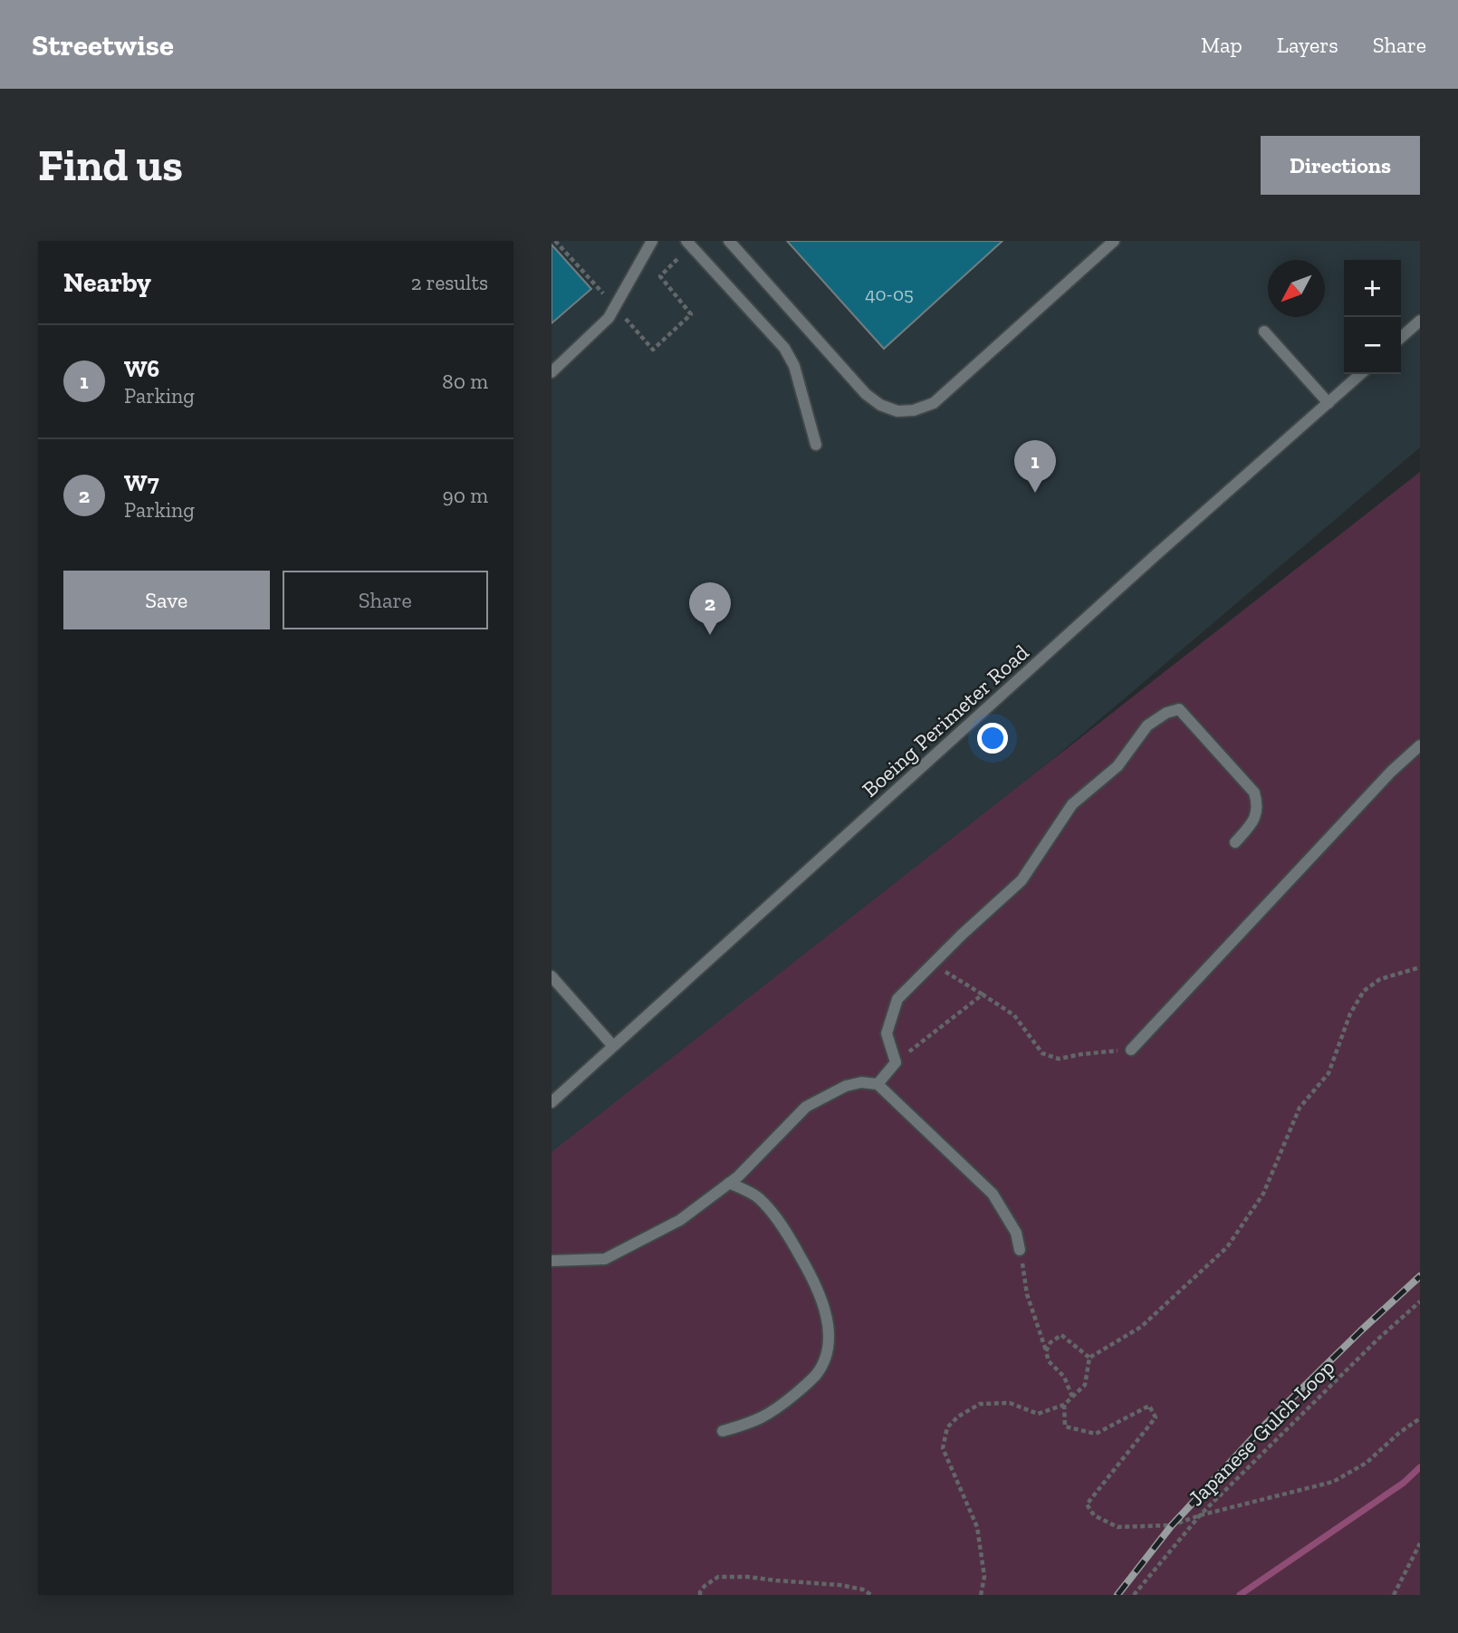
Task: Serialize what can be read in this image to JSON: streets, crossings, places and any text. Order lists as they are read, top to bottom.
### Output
{
  "streets": {
    "lane": ["Boeing Perimeter Road"],
    "path": ["Japanese Gulch Loop"]
  },
  "house_numbers": ["40-05"],
  "north": "bottom left",
  "page": {
    "header": "Streetwise",
    "nav": ["Map", "Layers", "Share"],
    "buttons": [
      "Directions",
      ["Save", "Share"]
    ],
    "title": "Find us",
    "heading": ["Nearby", "2 results"],
    "map_buttons": ["+", "−"],
    "list": [
      {
        "mark": "1",
        "name": "W6",
        "note": "Parking",
        "value": "80 m"
      },
      {
        "mark": "2",
        "name": "W7",
        "note": "Parking",
        "value": "90 m"
      }
    ],
    "pins": ["1", "2"]
  }
}
